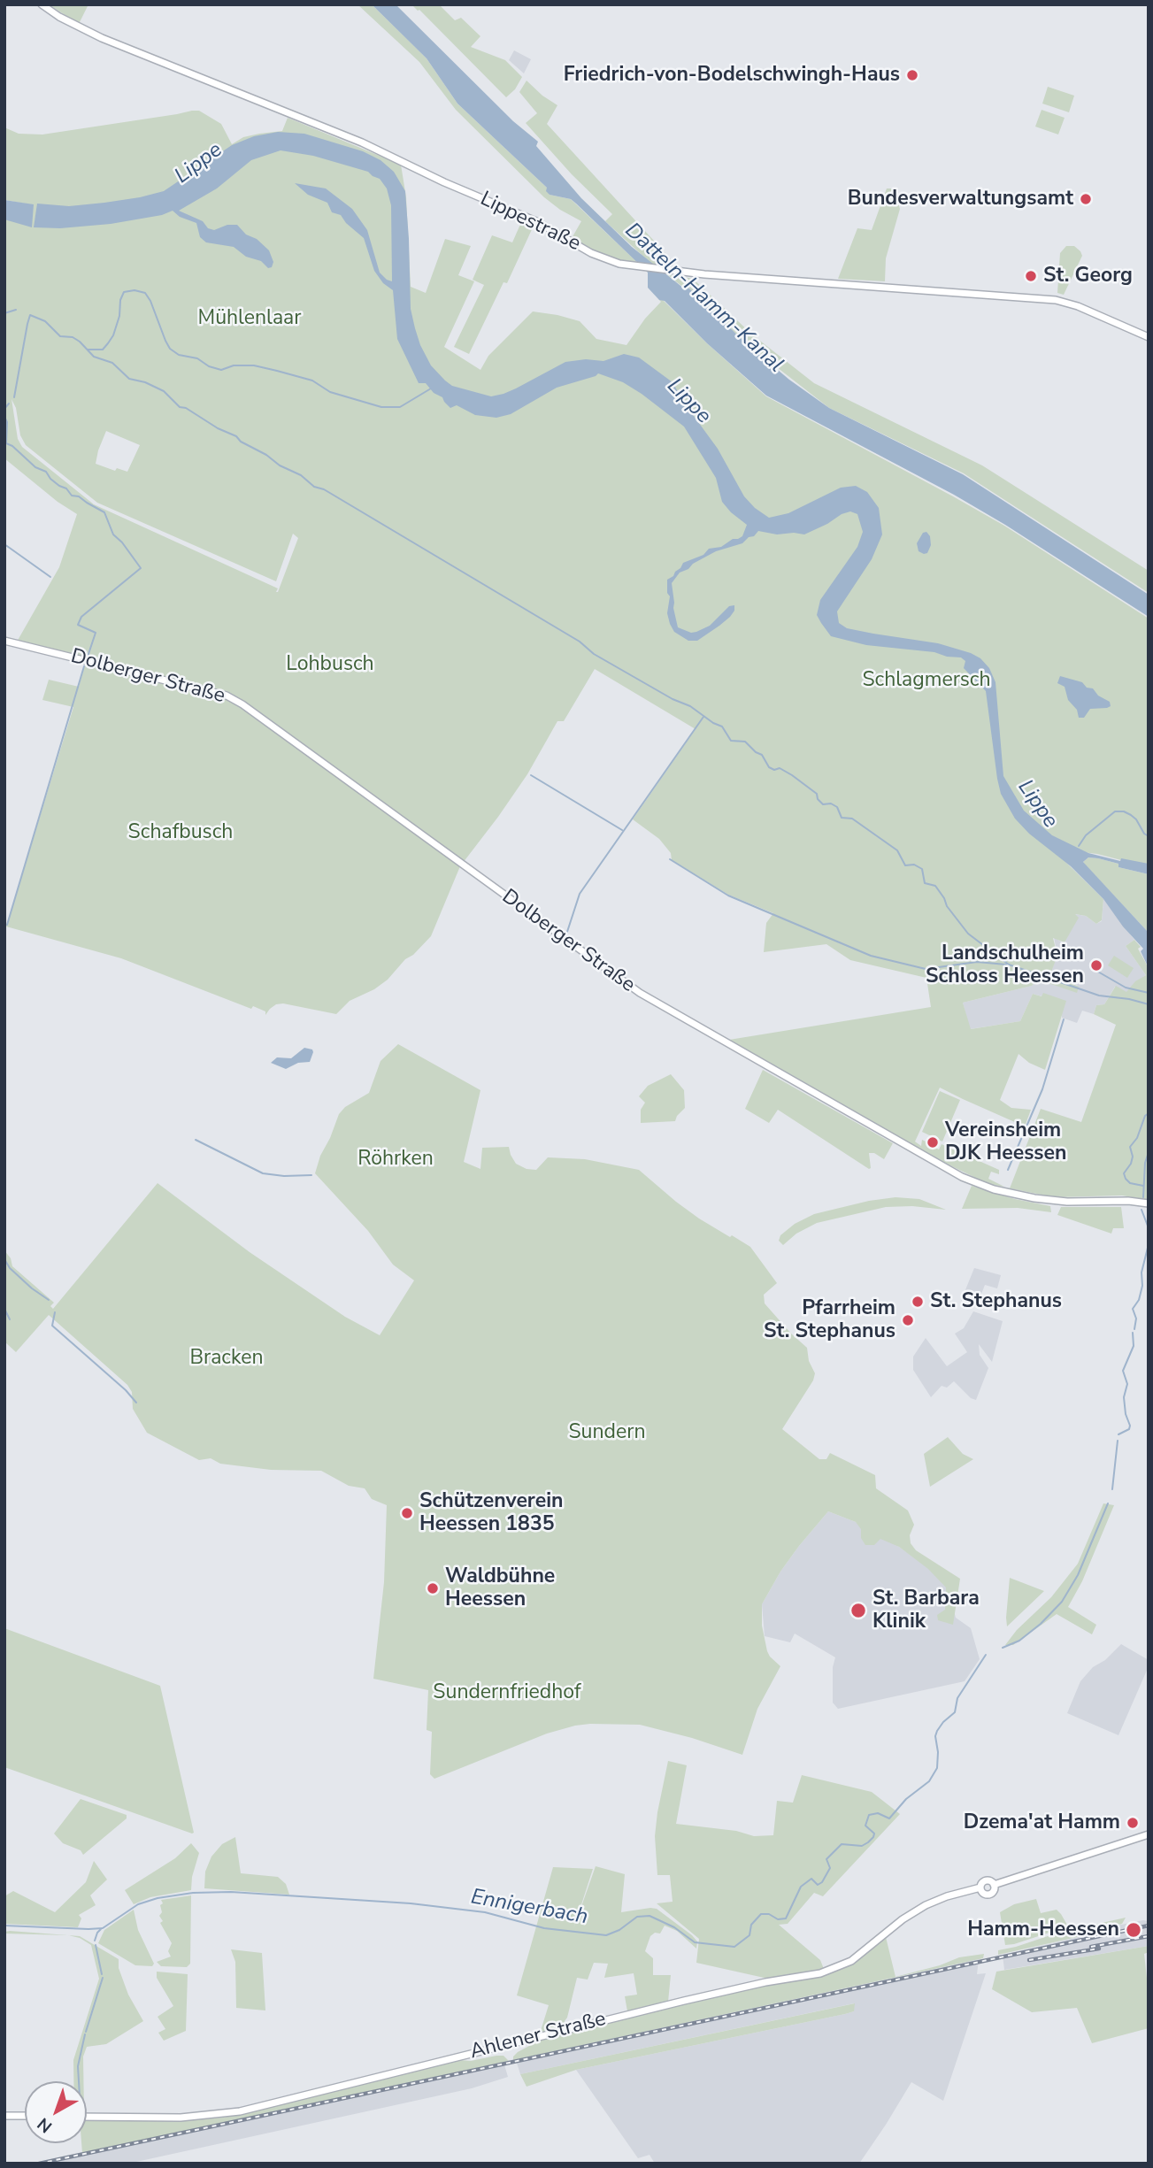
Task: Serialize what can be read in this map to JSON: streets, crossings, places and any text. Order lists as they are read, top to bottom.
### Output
{
  "streets": {
    "main road": ["Lippestraße", "Dolberger Straße", "Ahlener Straße"]
  },
  "water": ["Lippe", "Datteln-Hamm-Kanal", "Ennigerbach"],
  "parks": [
    "Mühlenlaar",
    "Lohbusch",
    "Schlagmersch",
    "Schafbusch",
    "Röhrken",
    "Bracken",
    "Sundern",
    "Sundernfriedhof"
  ],
  "places": [
    "Friedrich-von-Bodelschwingh-Haus",
    "Bundesverwaltungsamt",
    "St. Georg",
    "Landschulheim Schloss Heessen",
    "Vereinsheim DJK Heessen",
    "St. Stephanus",
    "Pfarrheim St. Stephanus",
    "Schützenverein Heessen 1835",
    "Waldbühne Heessen",
    "St. Barbara Klinik",
    "Dzema'at Hamm",
    "Hamm-Heessen"
  ],
  "north": "bottom left"
}
